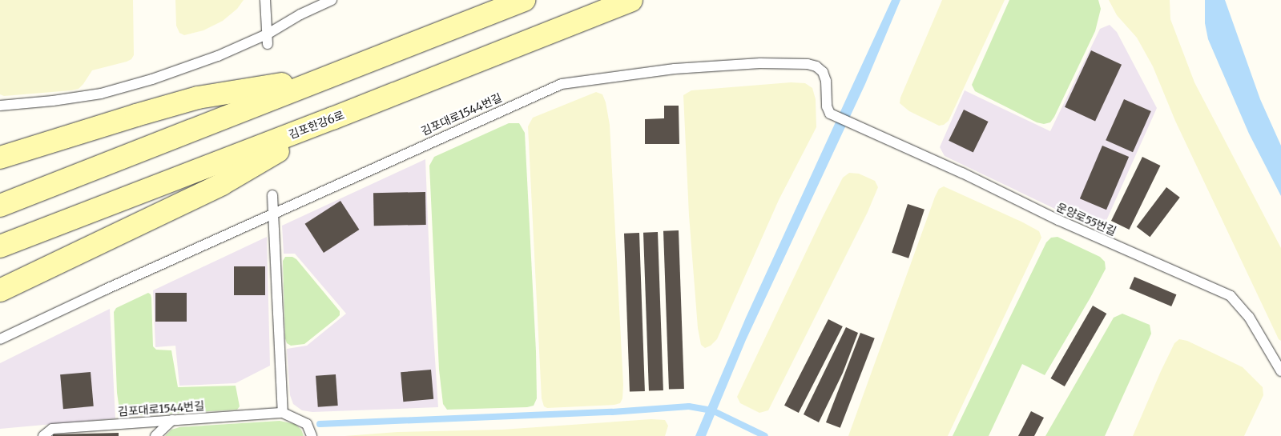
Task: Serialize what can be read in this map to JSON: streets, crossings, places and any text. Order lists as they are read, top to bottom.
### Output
{
  "streets": {
    "street": ["김포한강6로"],
    "lane": ["김포대로1544번길", "운양로55번길"]
  },
  "crossings": [
    ["김포대로1544번길", "운양로55번길"]
  ]
}
